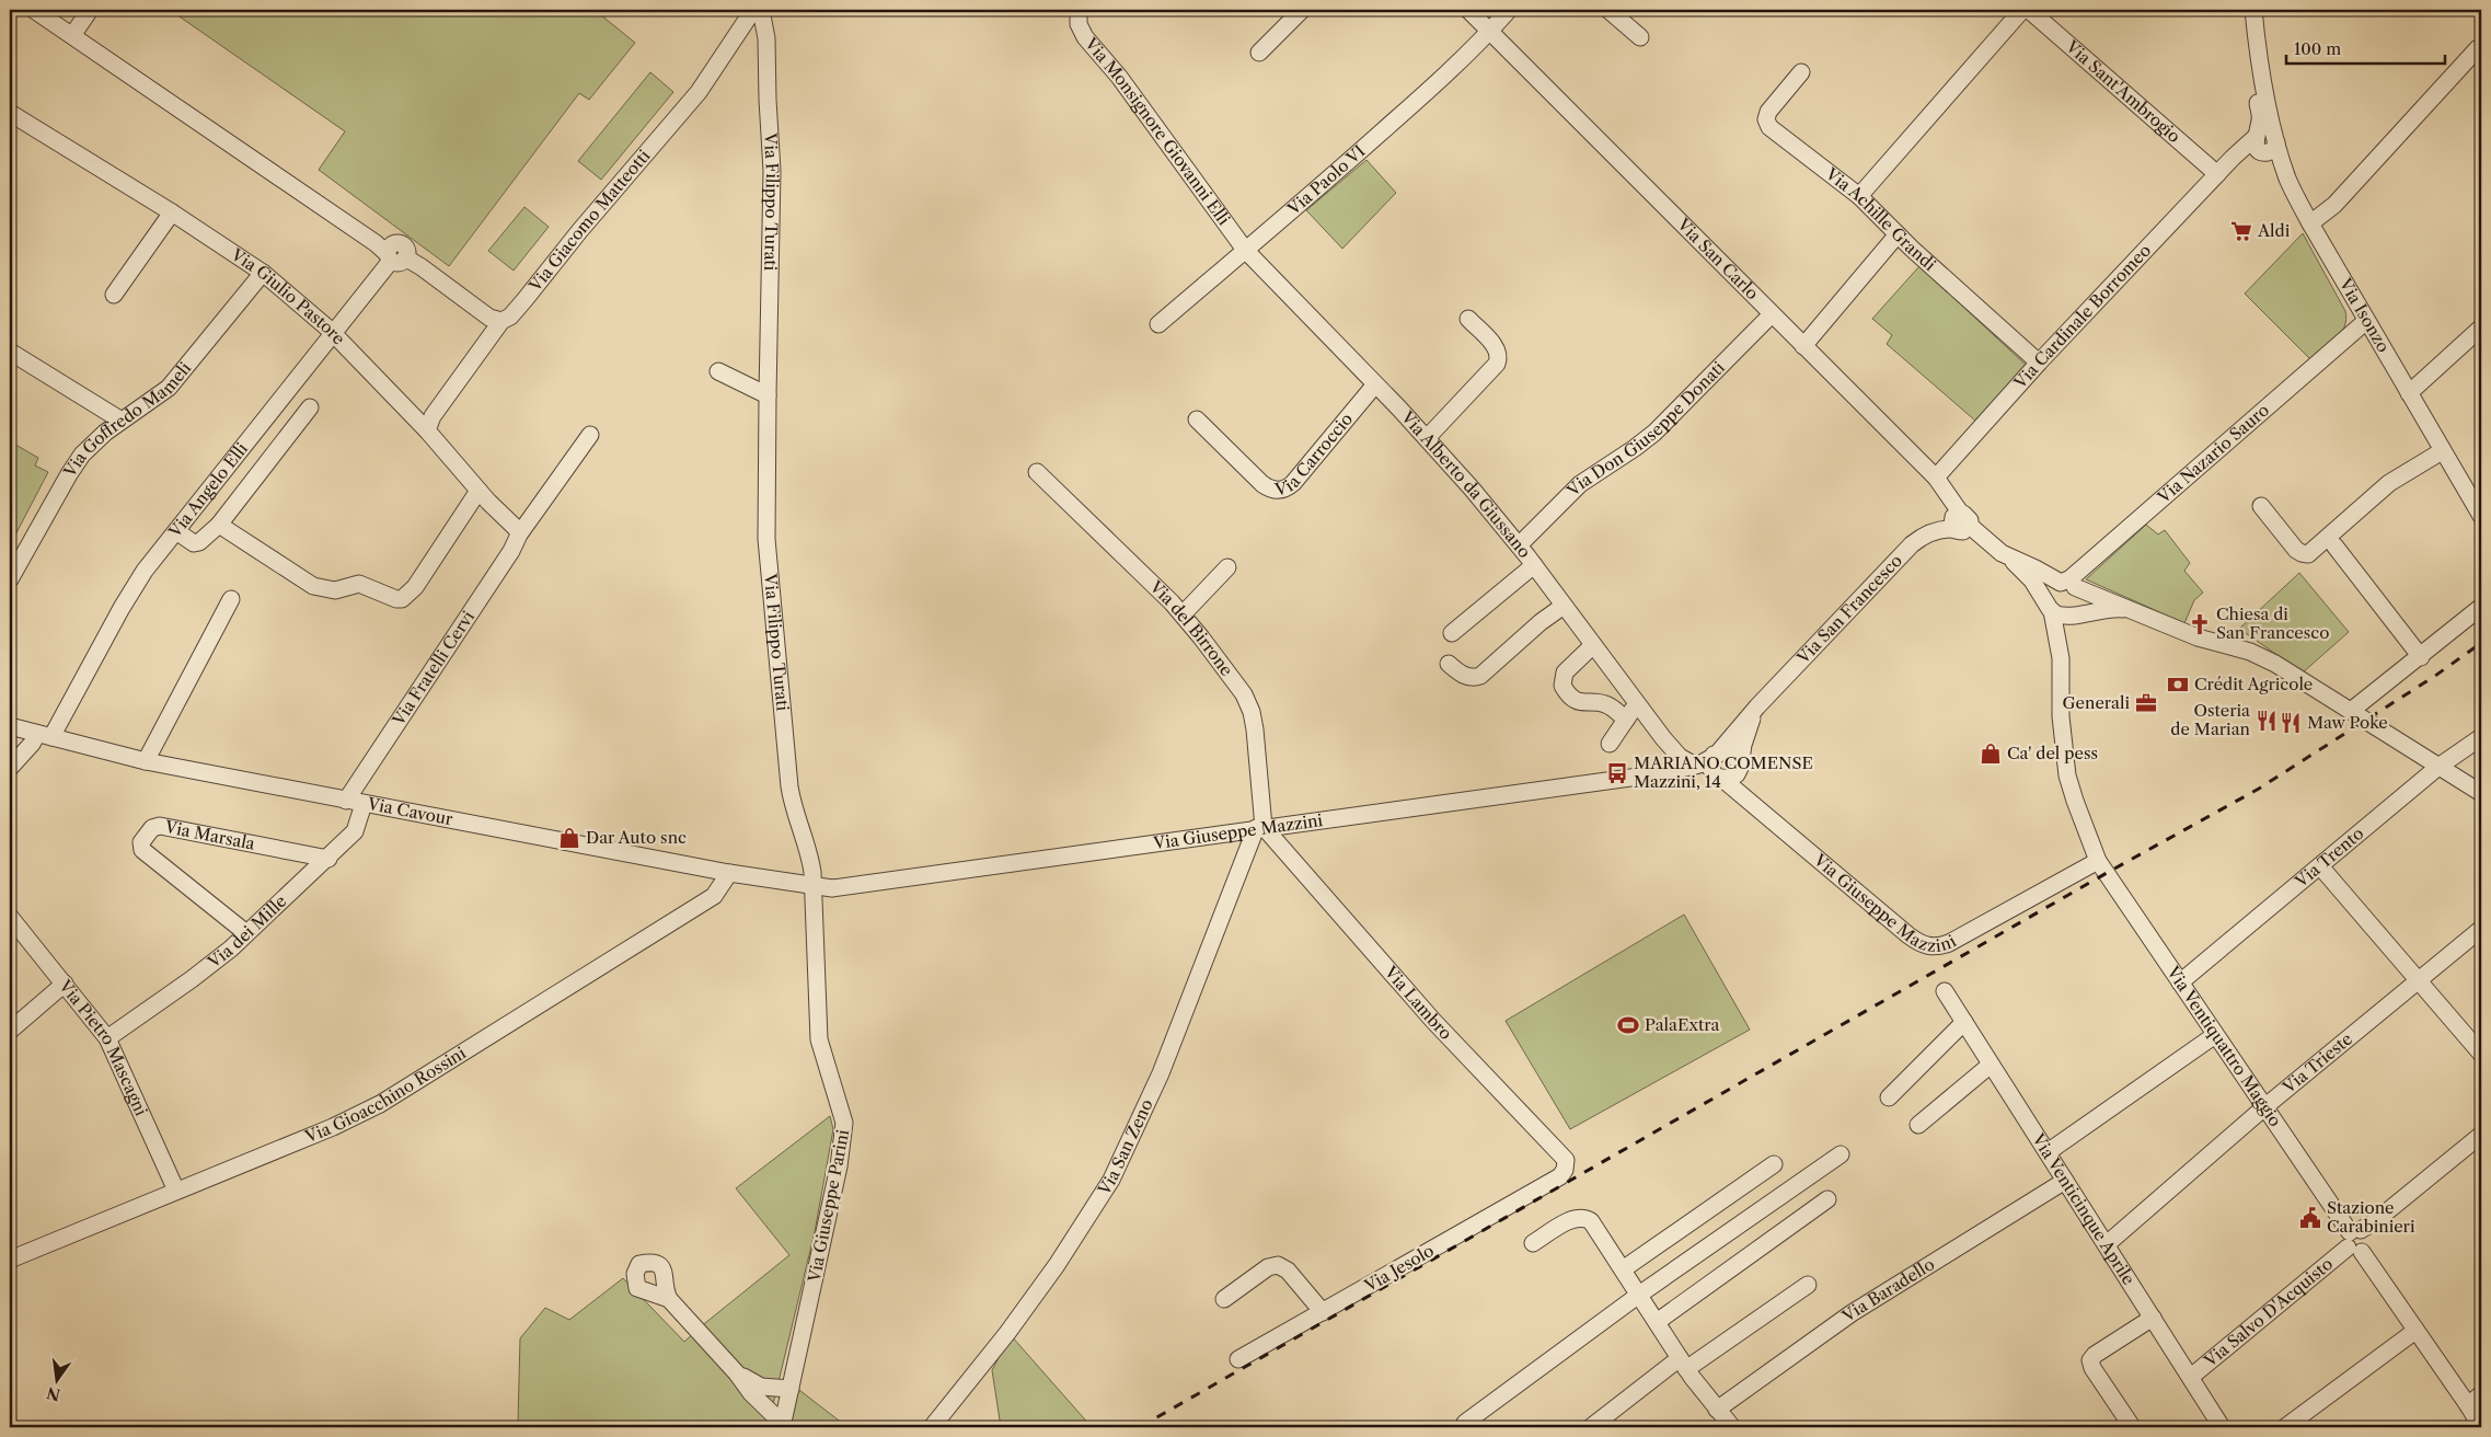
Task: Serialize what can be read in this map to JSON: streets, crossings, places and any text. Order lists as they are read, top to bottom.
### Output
{
  "streets": {
    "street": [
      "Via Sant'Ambrogio",
      "Via Monsignore Giovanni Elli",
      "Via Paolo VI",
      "Via Filippo Turati",
      "Via Achille Grandi",
      "Via Giacomo Matteotti",
      "Via San Carlo",
      "Via Giulio Pastore",
      "Via Cardinale Borromeo",
      "Via Isonzo",
      "Via Goffredo Mameli",
      "Via Don Giuseppe Donati",
      "Via Carroccio",
      "Via Nazario Sauro",
      "Via Alberto da Giussano",
      "Via Angelo Elli",
      "Via San Francesco",
      "Via del Birrone",
      "Via Fratelli Cervi",
      "Via Cavour",
      "Via Giuseppe Mazzini",
      "Via Marsala",
      "Via Trento",
      "Via dei Mille",
      "Via Lambro",
      "Via Ventiquattro Maggio",
      "Via Pietro Mascagni",
      "Via Trieste",
      "Via Gioacchino Rossini",
      "Via San Zeno",
      "Via Giuseppe Parini",
      "Via Venticinque Aprile",
      "Via Jesolo",
      "Via Baradello",
      "Via Salvo D'Acquisto"
    ]
  },
  "crossings": [
    ["Via Sant'Ambrogio", "Via Cardinale Borromeo"],
    ["Via Monsignore Giovanni Elli", "Via Paolo VI"],
    ["Via Monsignore Giovanni Elli", "Via Alberto da Giussano"],
    ["Via Paolo VI", "Via San Carlo"],
    ["Via Paolo VI", "Via Alberto da Giussano"],
    ["Via Filippo Turati", "Via Cavour"],
    ["Via Filippo Turati", "Via Giuseppe Mazzini"],
    ["Via Filippo Turati", "Via Giuseppe Parini"],
    ["Via Achille Grandi", "Via Cardinale Borromeo"],
    ["Via Giacomo Matteotti", "Via Giulio Pastore"],
    ["Via San Carlo", "Via Cardinale Borromeo"],
    ["Via San Carlo", "Via Don Giuseppe Donati"],
    ["Via San Carlo", "Via San Francesco"],
    ["Via Giulio Pastore", "Via Goffredo Mameli"],
    ["Via Giulio Pastore", "Via Angelo Elli"],
    ["Via Giulio Pastore", "Via Fratelli Cervi"],
    ["Via Cardinale Borromeo", "Via Isonzo"],
    ["Via Isonzo", "Via Nazario Sauro"],
    ["Via Don Giuseppe Donati", "Via Alberto da Giussano"],
    ["Via Carroccio", "Via Alberto da Giussano"],
    ["Via Alberto da Giussano", "Via Giuseppe Mazzini"],
    ["Via Angelo Elli", "Via Cavour"],
    ["Via San Francesco", "Via Giuseppe Mazzini"],
    ["Via del Birrone", "Via Giuseppe Mazzini"],
    ["Via del Birrone", "Via Lambro"],
    ["Via del Birrone", "Via San Zeno"],
    ["Via Fratelli Cervi", "Via Cavour"],
    ["Via Cavour", "Via Giuseppe Mazzini"],
    ["Via Cavour", "Via dei Mille"],
    ["Via Cavour", "Via Gioacchino Rossini"],
    ["Via Cavour", "Via Giuseppe Parini"],
    ["Via Giuseppe Mazzini", "Via Lambro"],
    ["Via Giuseppe Mazzini", "Via Ventiquattro Maggio"],
    ["Via Giuseppe Mazzini", "Via San Zeno"],
    ["Via Giuseppe Mazzini", "Via Giuseppe Parini"],
    ["Via Marsala", "Via dei Mille"],
    ["Via Trento", "Via Ventiquattro Maggio"],
    ["Via dei Mille", "Via Pietro Mascagni"],
    ["Via Lambro", "Via San Zeno"],
    ["Via Lambro", "Via Jesolo"],
    ["Via Ventiquattro Maggio", "Via Trieste"],
    ["Via Ventiquattro Maggio", "Via Salvo D'Acquisto"],
    ["Via Pietro Mascagni", "Via Gioacchino Rossini"],
    ["Via Trieste", "Via Venticinque Aprile"],
    ["Via Venticinque Aprile", "Via Baradello"],
    ["Via Venticinque Aprile", "Via Salvo D'Acquisto"]
  ],
  "places": {
    "supermarket": ["Aldi"],
    "church": ["Chiesa di San Francesco"],
    "bank": ["Crédit Agricole"],
    "office": ["Generali"],
    "restaurant": ["Osteria de Marian", "Maw Poke"],
    "shop": ["Ca' del pess", "Dar Auto snc"],
    "bus stop": ["MARIANO COMENSE Mazzini, 14"],
    "sports": ["PalaExtra"],
    "public building": ["Stazione Carabinieri"]
  },
  "scale_bar": "100 m",
  "north": "bottom"
}
